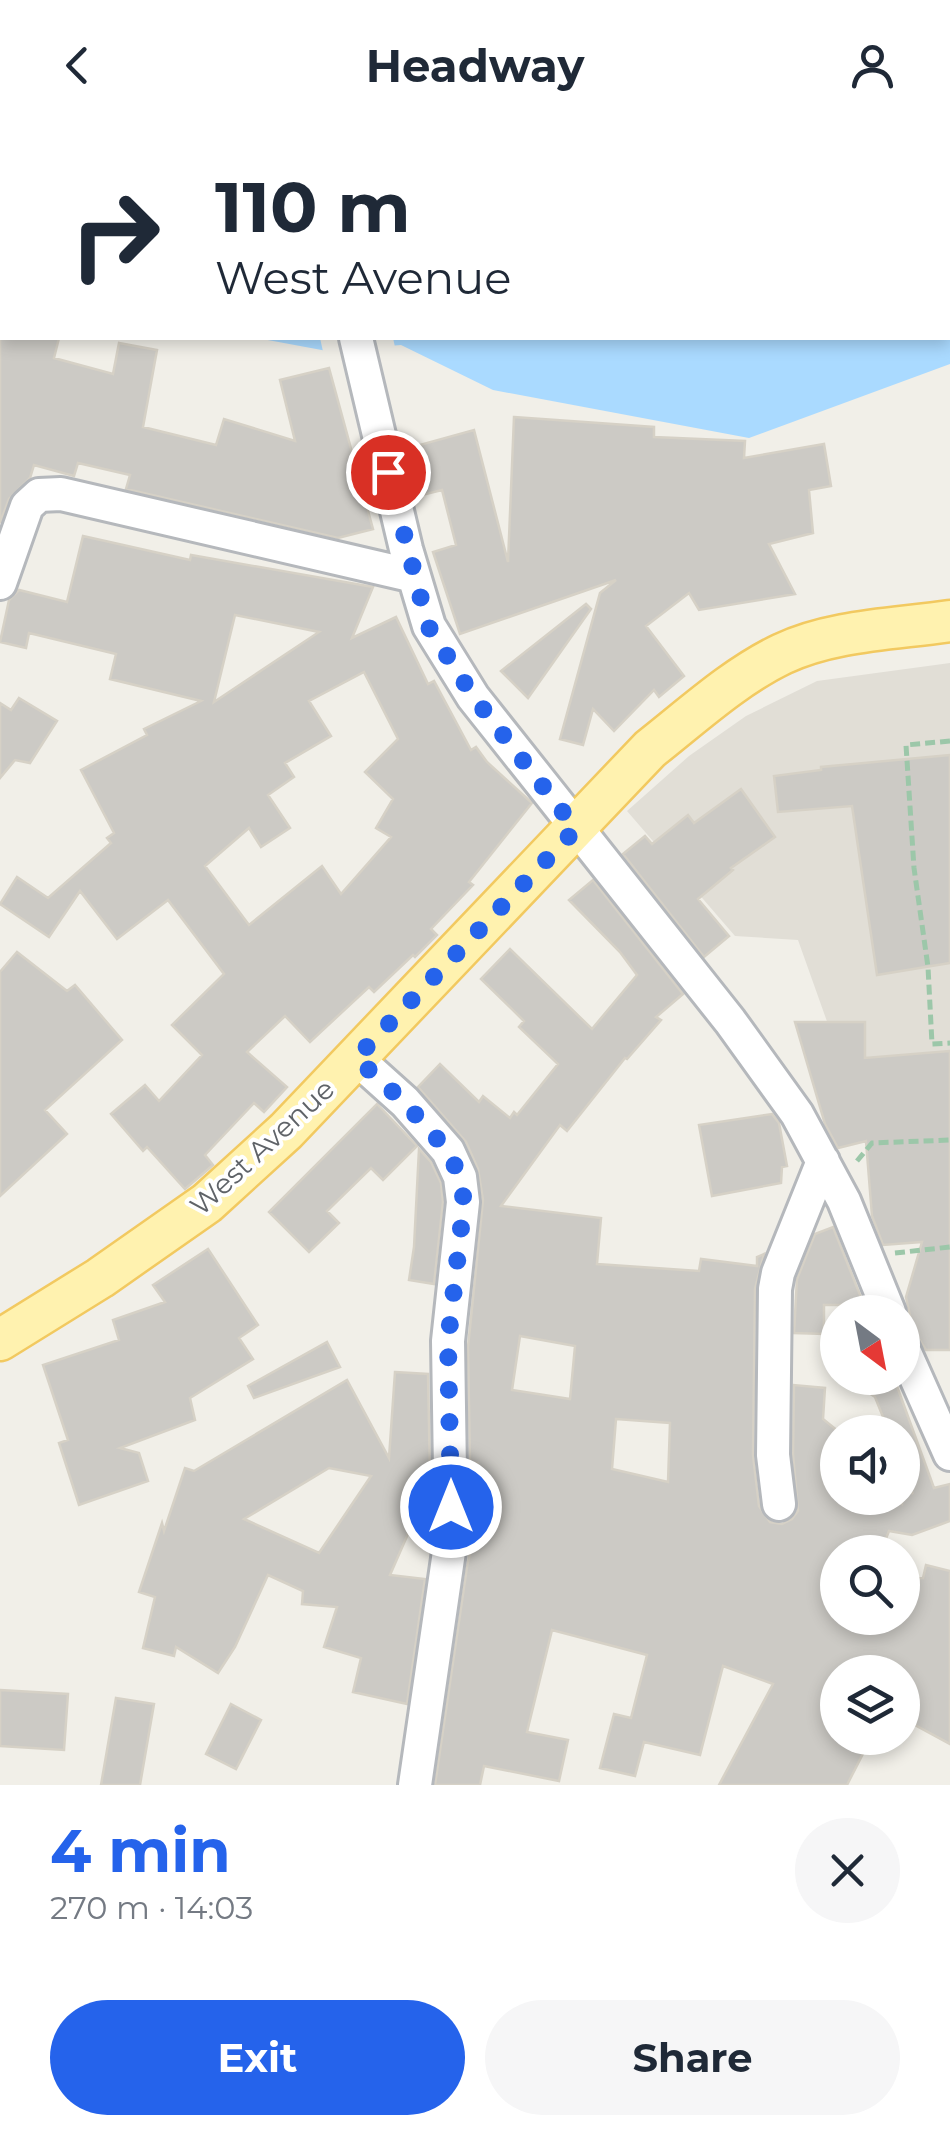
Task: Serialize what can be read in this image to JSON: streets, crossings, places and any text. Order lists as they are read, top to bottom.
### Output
{
  "streets": {
    "main road": ["West Avenue"]
  },
  "north": "bottom right",
  "page": {
    "header": "Headway",
    "turn": ["110 m", "West Avenue"],
    "heading": ["4 min", "270 m · 14:03"],
    "buttons": ["Exit", "Share"]
  }
}
